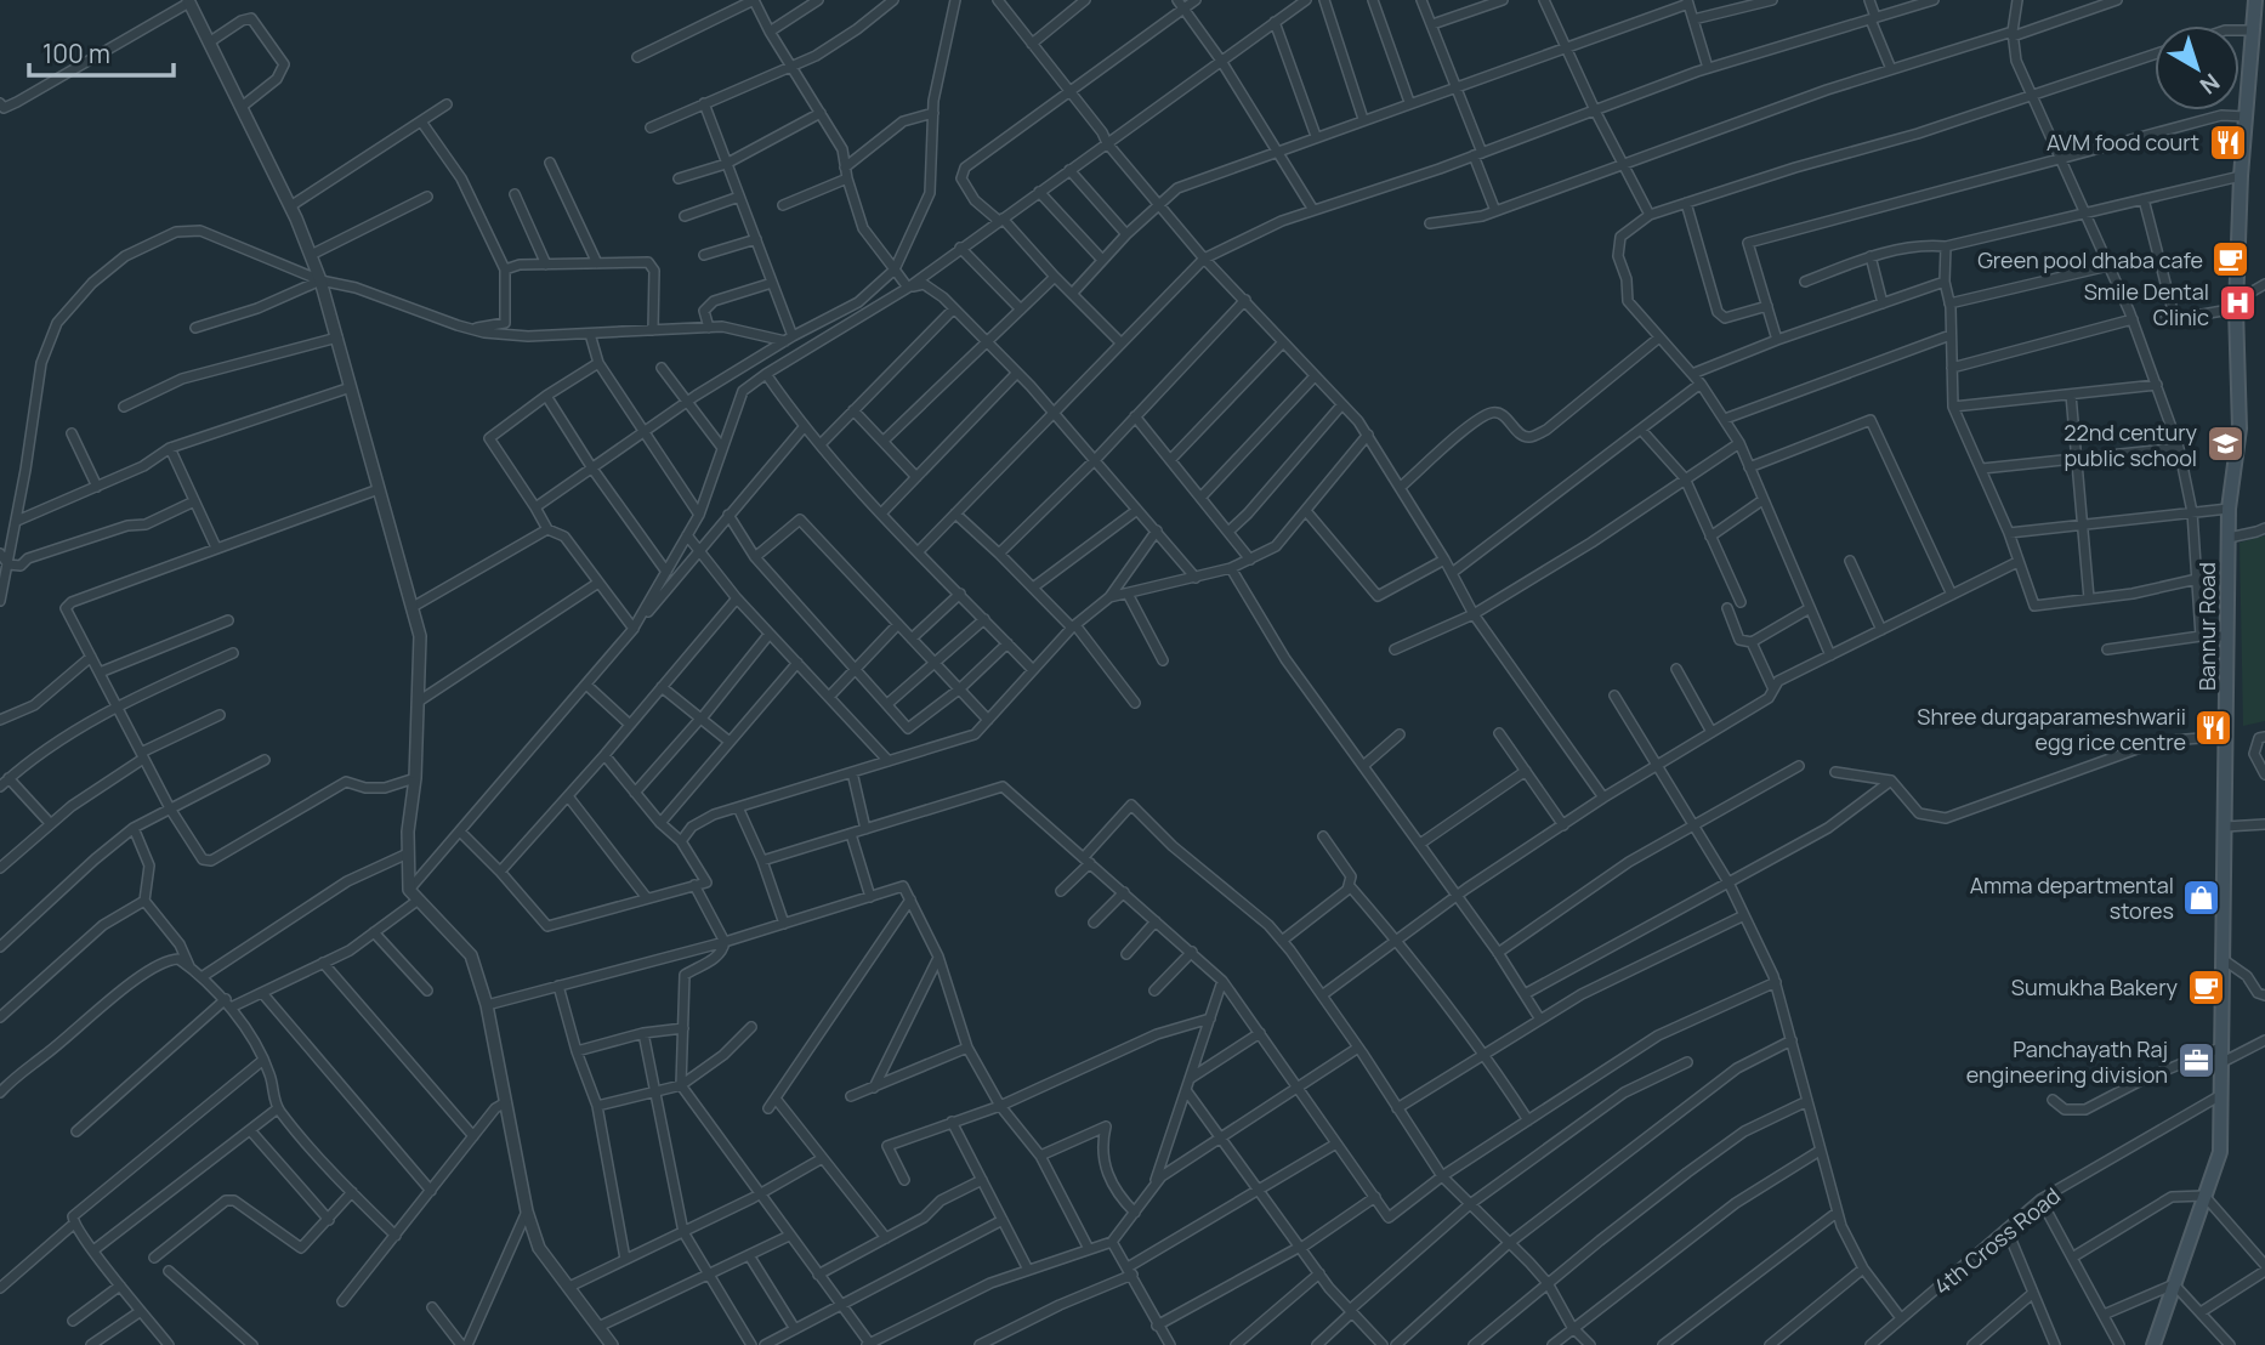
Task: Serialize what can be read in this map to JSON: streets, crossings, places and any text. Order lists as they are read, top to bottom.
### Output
{
  "streets": {
    "main road": ["Bannur Road"],
    "street": ["4th Cross Road"]
  },
  "crossings": [
    ["Bannur Road", "4th Cross Road"]
  ],
  "places": {
    "restaurant": ["AVM food court", "Shree durgaparameshwarii egg rice centre"],
    "cafe": ["Green pool dhaba cafe", "Sumukha Bakery"],
    "hospital": ["Smile Dental Clinic"],
    "school or university": ["22nd century public school"],
    "shop": ["Amma departmental stores"],
    "office": ["Panchayath Raj engineering division"]
  },
  "scale_bar": "100 m",
  "north": "bottom right"
}
